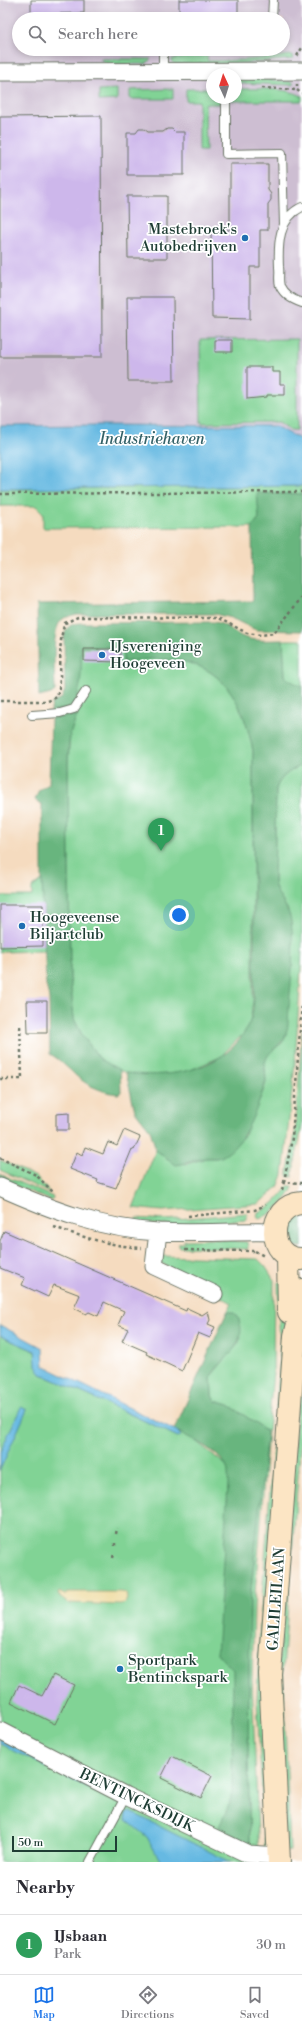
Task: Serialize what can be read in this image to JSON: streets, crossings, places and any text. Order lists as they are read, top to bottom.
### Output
{
  "streets": {
    "main road": ["GALILEILAAN"],
    "street": ["BENTINCKSDIJK"]
  },
  "crossings": [
    ["GALILEILAAN", "BENTINCKSDIJK"]
  ],
  "water": ["Industriehaven"],
  "places": [
    "Mastebroek's Autobedrijven",
    "IJsvereniging Hoogeveen",
    "Hoogeveense Biljartclub",
    "Sportpark Bentinckspark"
  ],
  "scale_bar": "50 m",
  "north": "top",
  "page": {
    "search": "Search here",
    "pins": "1",
    "scale": "50 m",
    "heading": "Nearby",
    "list": [
      {
        "mark": "1",
        "name": "IJsbaan",
        "note": "Park",
        "value": "30 m"
      }
    ],
    "nav": ["Map", "Directions", "Saved"]
  }
}
